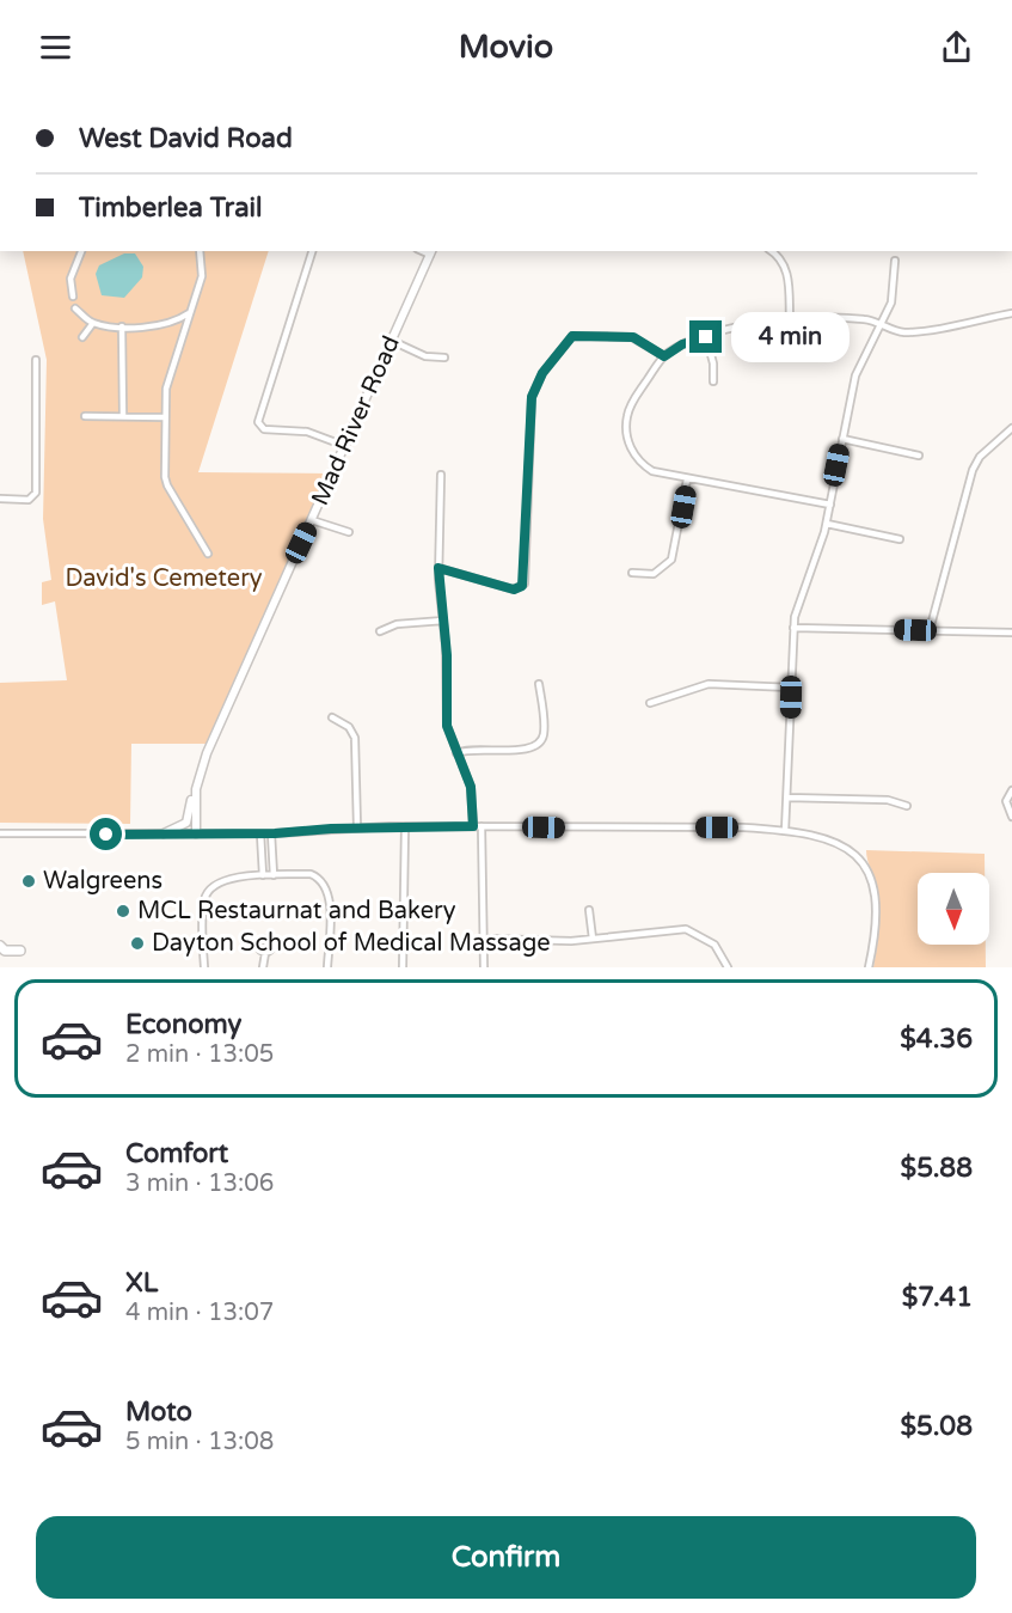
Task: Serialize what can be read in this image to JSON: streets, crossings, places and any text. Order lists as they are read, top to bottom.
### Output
{
  "streets": {
    "street": ["Mad River Road"]
  },
  "parks": ["David's Cemetery"],
  "places": ["Walgreens", "MCL Restaurnat and Bakery", "Dayton School of Medical Massage"],
  "north": "bottom",
  "page": {
    "header": "Movio",
    "banner": ["West David Road", "Timberlea Trail"],
    "bubble": "4 min",
    "list": [
      {
        "name": "Economy",
        "note": "2 min · 13:05",
        "value": "$4.36"
      },
      {
        "name": "Comfort",
        "note": "3 min · 13:06",
        "value": "$5.88"
      },
      {
        "name": "XL",
        "note": "4 min · 13:07",
        "value": "$7.41"
      },
      {
        "name": "Moto",
        "note": "5 min · 13:08",
        "value": "$5.08"
      }
    ],
    "buttons": "Confirm"
  }
}
